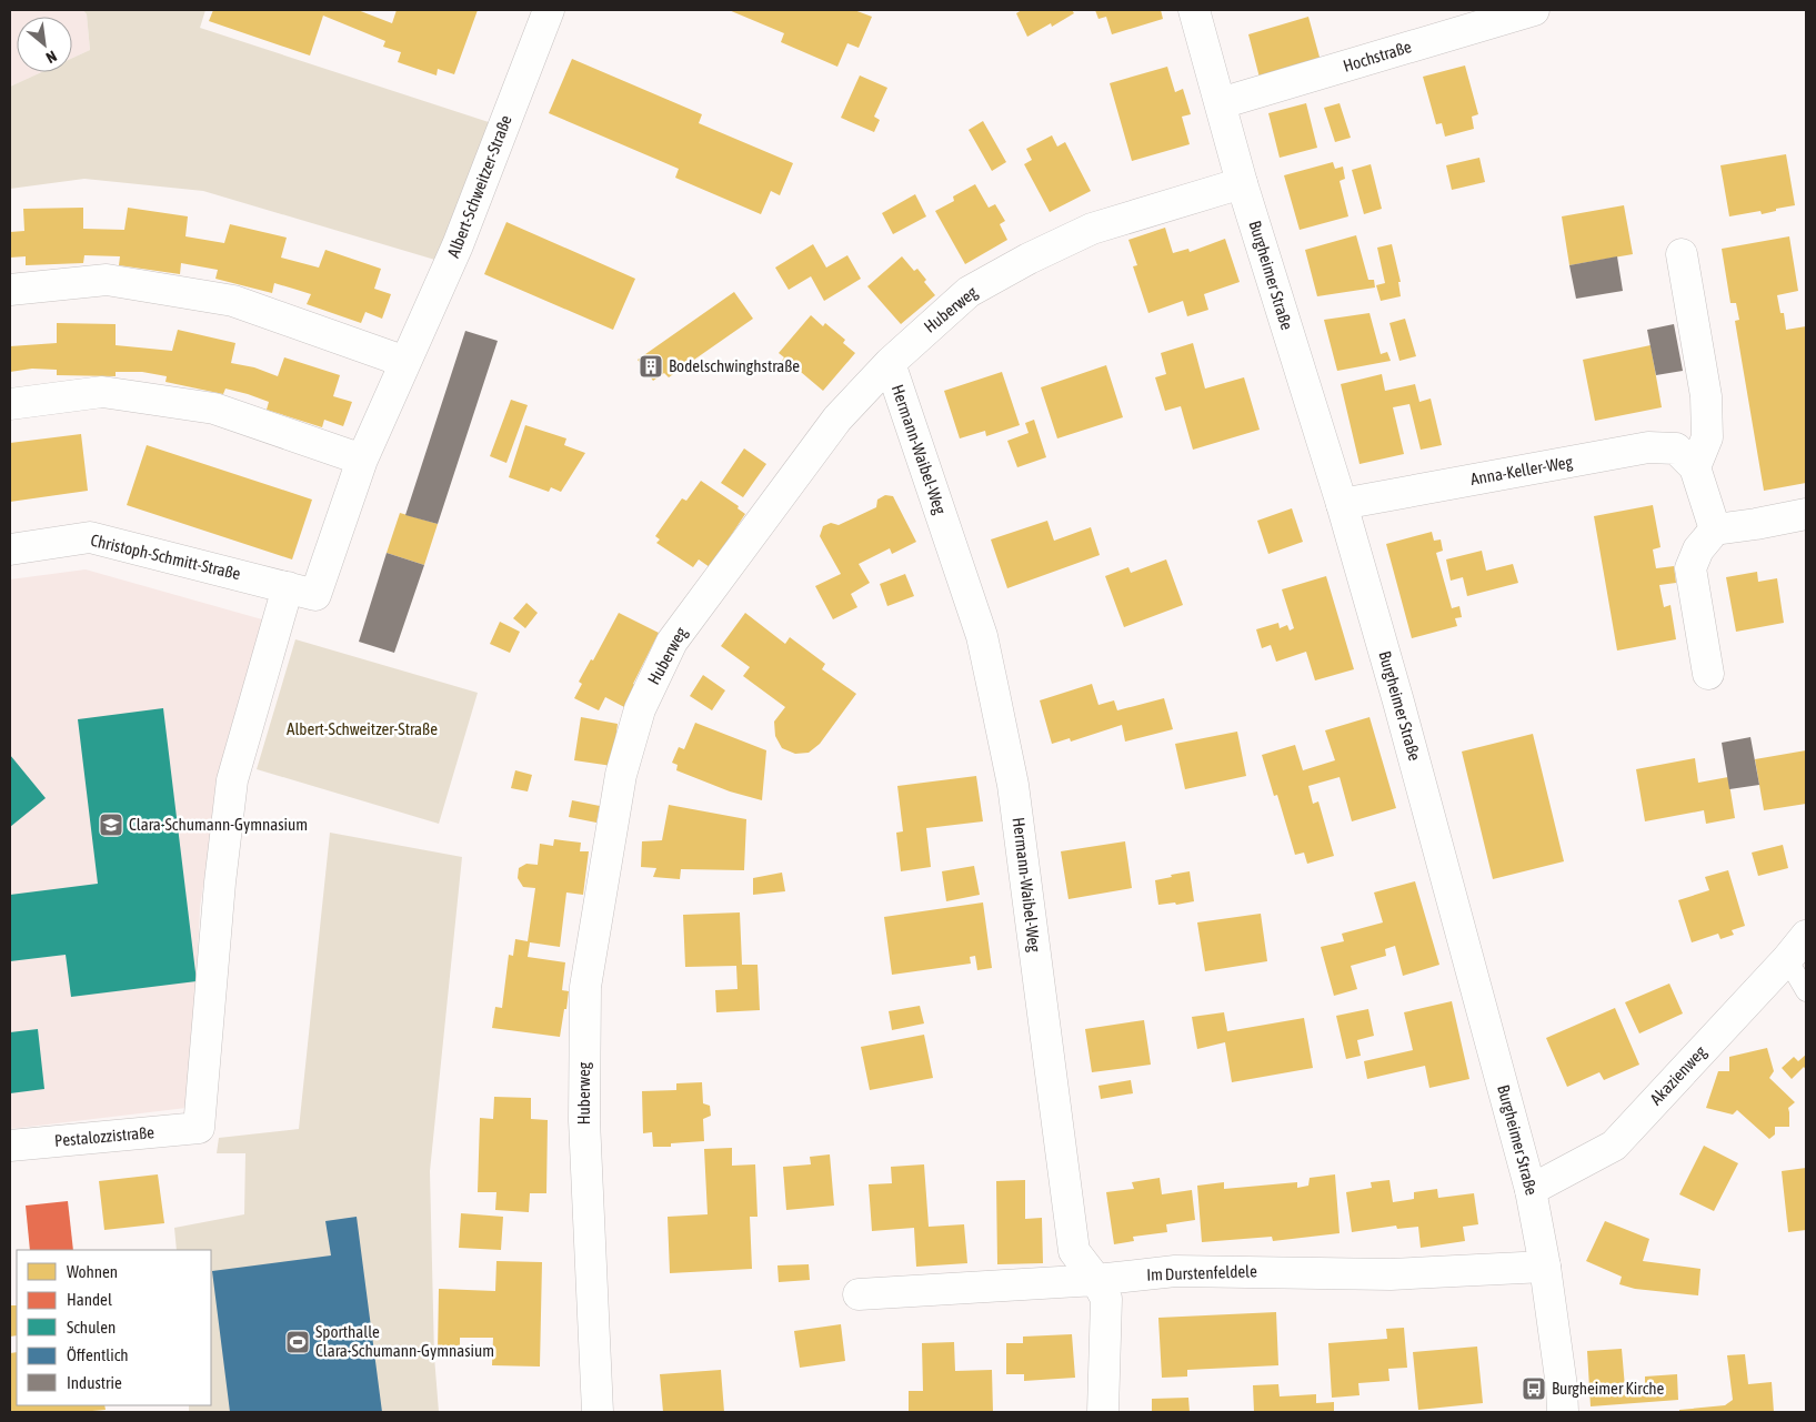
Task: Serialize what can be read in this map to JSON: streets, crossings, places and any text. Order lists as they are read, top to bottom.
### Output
{
  "streets": {
    "street": [
      "Hochstraße",
      "Albert-Schweitzer-Straße",
      "Burgheimer Straße",
      "Huberweg",
      "Hermann-Waibel-Weg",
      "Anna-Keller-Weg",
      "Christoph-Schmitt-Straße",
      "Akazienweg",
      "Pestalozzistraße",
      "Im Durstenfeldele"
    ]
  },
  "crossings": [
    ["Hochstraße", "Burgheimer Straße"],
    ["Albert-Schweitzer-Straße", "Christoph-Schmitt-Straße"],
    ["Albert-Schweitzer-Straße", "Pestalozzistraße"],
    ["Burgheimer Straße", "Huberweg"],
    ["Burgheimer Straße", "Anna-Keller-Weg"],
    ["Burgheimer Straße", "Akazienweg"],
    ["Burgheimer Straße", "Im Durstenfeldele"],
    ["Huberweg", "Hermann-Waibel-Weg"],
    ["Hermann-Waibel-Weg", "Im Durstenfeldele"],
    ["Christoph-Schmitt-Straße", "Pestalozzistraße"]
  ],
  "parks": ["Albert-Schweitzer-Straße"],
  "places": {
    "building": ["Bodelschwinghstraße"],
    "school or university": ["Clara-Schumann-Gymnasium"],
    "sports": ["Sporthalle Clara-Schumann-Gymnasium"],
    "bus stop": ["Burgheimer Kirche"]
  },
  "legend": [
    "Wohnen",
    "Handel",
    "Schulen",
    "Öffentlich",
    "Industrie"
  ],
  "north": "bottom right"
}
